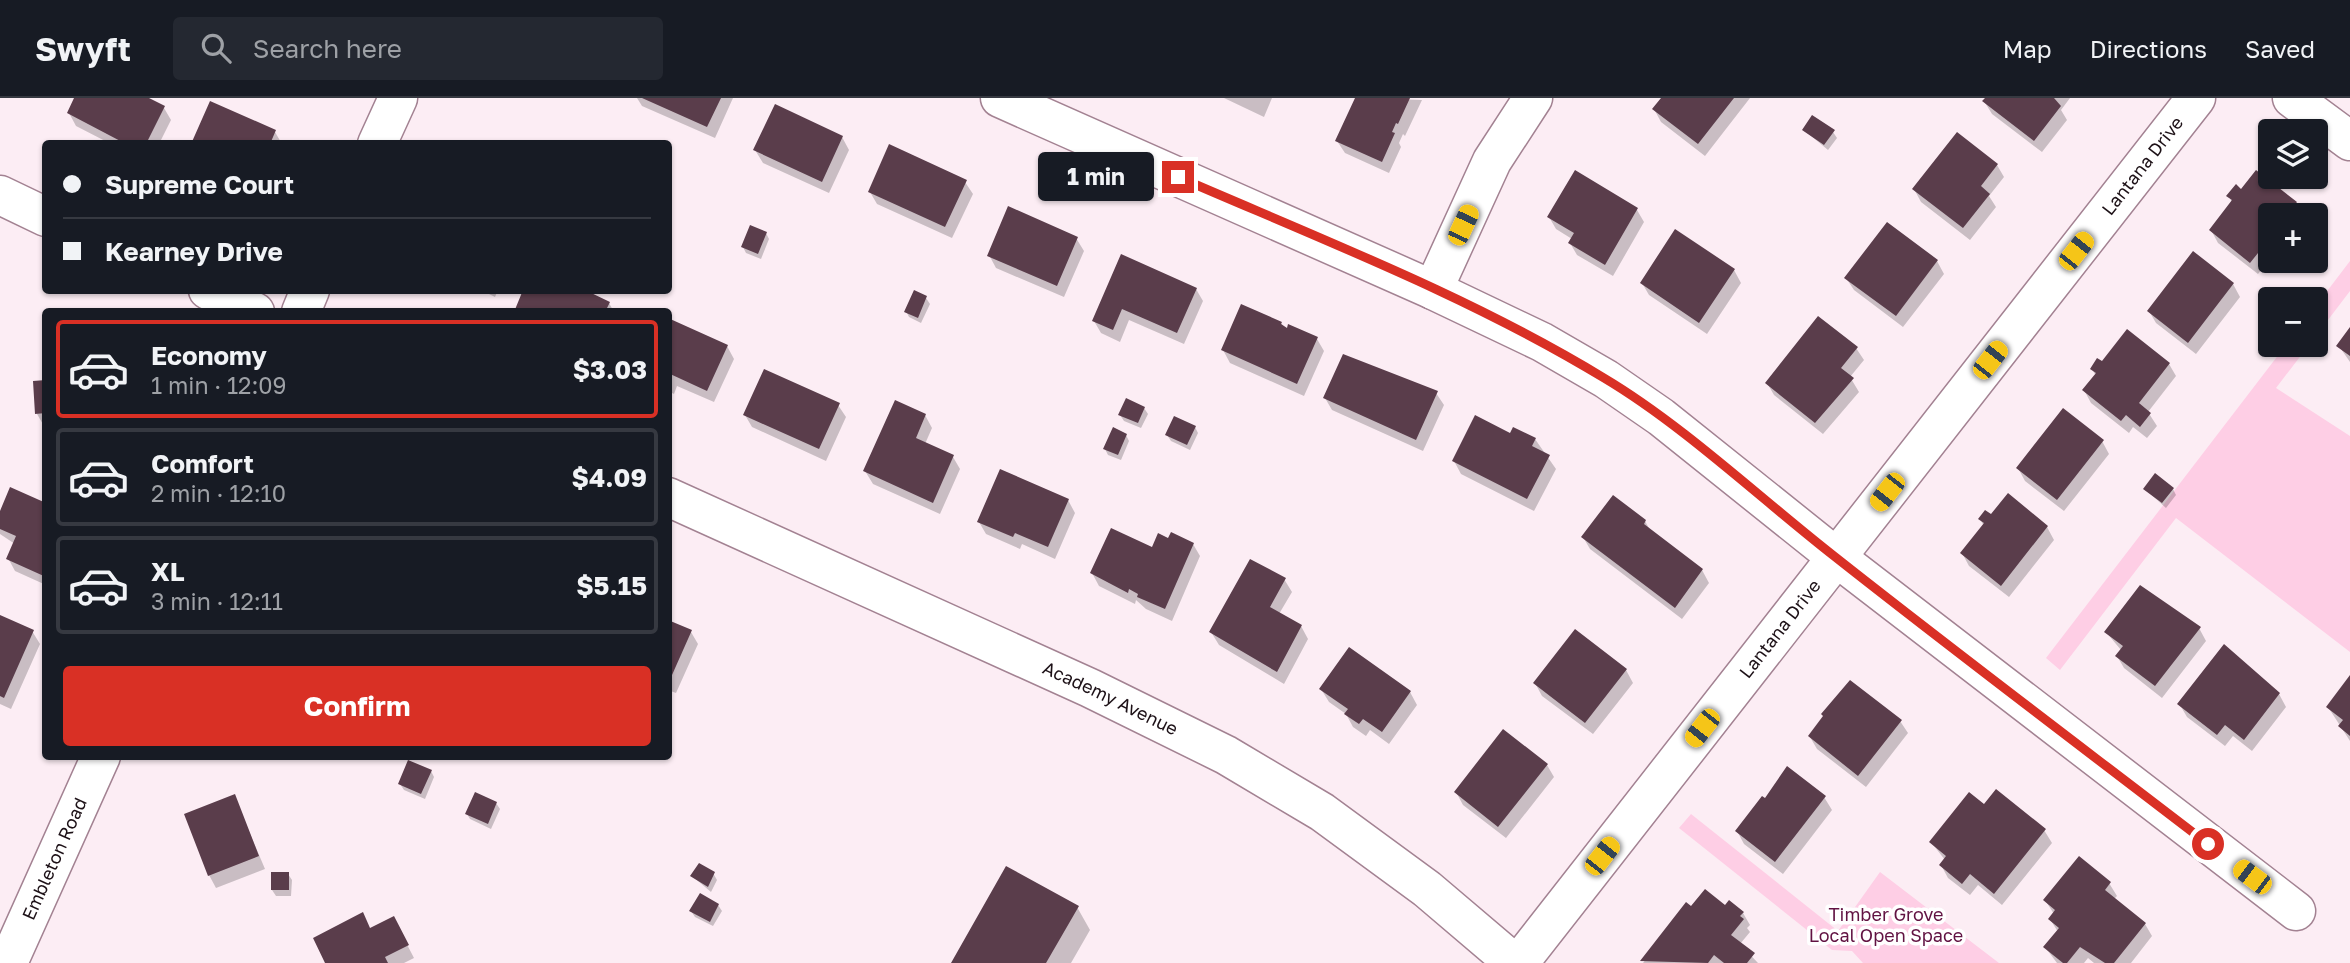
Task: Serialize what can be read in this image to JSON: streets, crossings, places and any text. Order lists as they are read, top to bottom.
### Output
{
  "streets": {
    "street": ["Lantana Drive", "Academy Avenue", "Embleton Road"]
  },
  "crossings": [
    ["Lantana Drive", "Academy Avenue"]
  ],
  "parks": ["Timber Grove Local Open Space"],
  "page": {
    "header": "Swyft",
    "search": "Search here",
    "nav": ["Map", "Directions", "Saved"],
    "map_buttons": ["+", "−"],
    "banner": ["Supreme Court", "Kearney Drive"],
    "bubble": "1 min",
    "list": [
      {
        "name": "Economy",
        "note": "1 min · 12:09",
        "value": "$3.03"
      },
      {
        "name": "Comfort",
        "note": "2 min · 12:10",
        "value": "$4.09"
      },
      {
        "name": "XL",
        "note": "3 min · 12:11",
        "value": "$5.15"
      }
    ],
    "buttons": "Confirm"
  }
}
